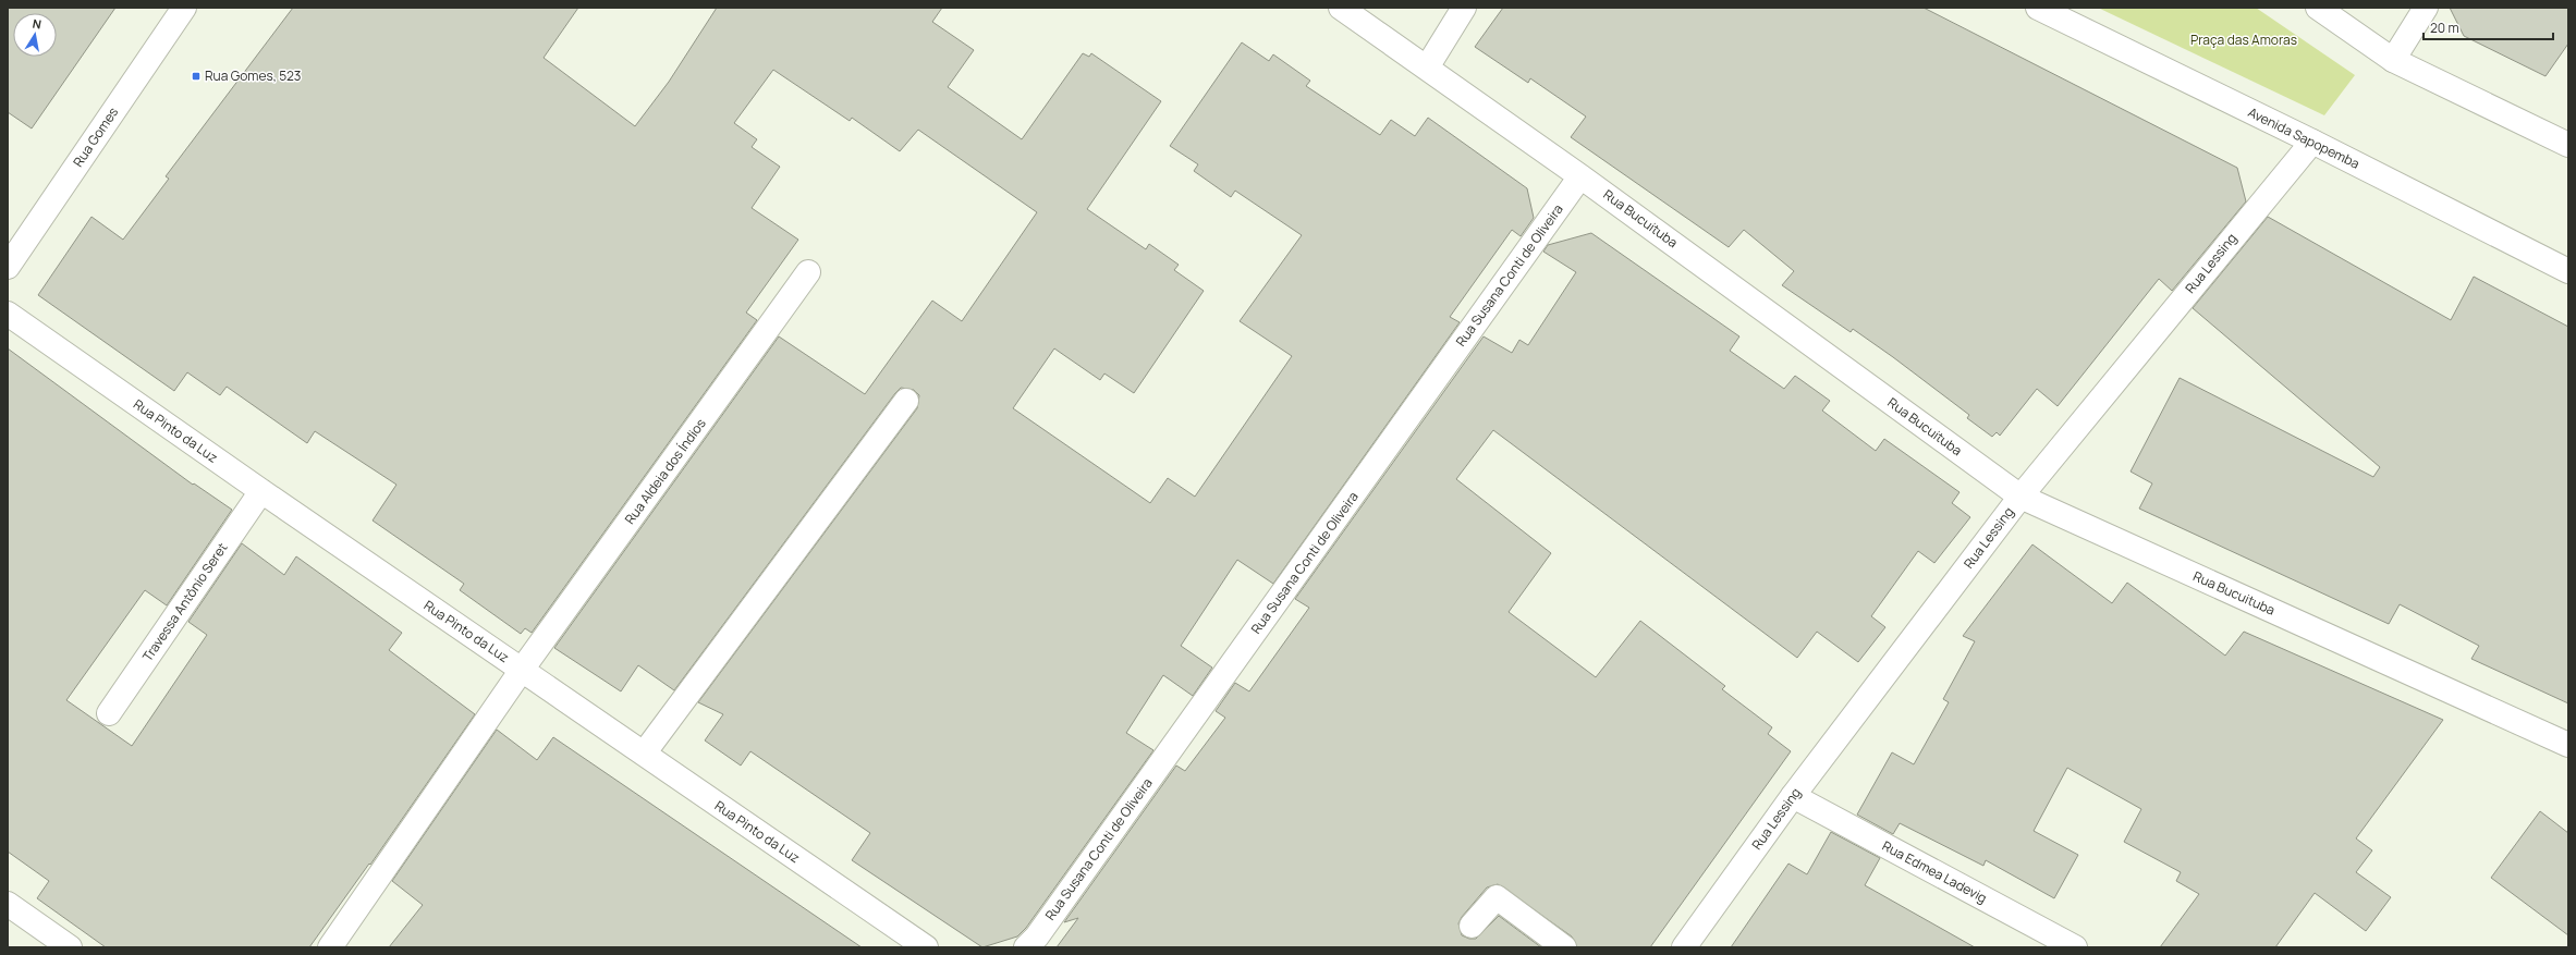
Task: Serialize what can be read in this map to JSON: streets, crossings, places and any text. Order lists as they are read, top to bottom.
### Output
{
  "streets": {
    "street": [
      "Rua Gomes",
      "Avenida Sapopemba",
      "Rua Bucuituba",
      "Rua Lessing",
      "Rua Susana Conti de Oliveira",
      "Rua Pinto da Luz",
      "Rua Aldeia dos Índios",
      "Travessa Antônio Seret",
      "Rua Edmea Ladevig"
    ]
  },
  "crossings": [
    ["Avenida Sapopemba", "Rua Lessing"],
    ["Rua Bucuituba", "Rua Lessing"],
    ["Rua Bucuituba", "Rua Susana Conti de Oliveira"],
    ["Rua Lessing", "Rua Edmea Ladevig"],
    ["Rua Pinto da Luz", "Rua Aldeia dos Índios"],
    ["Rua Pinto da Luz", "Travessa Antônio Seret"]
  ],
  "parks": ["Praça das Amoras"],
  "places": {
    "transit": ["Rua Gomes, 523"]
  },
  "scale_bar": "20 m",
  "north": "top"
}
